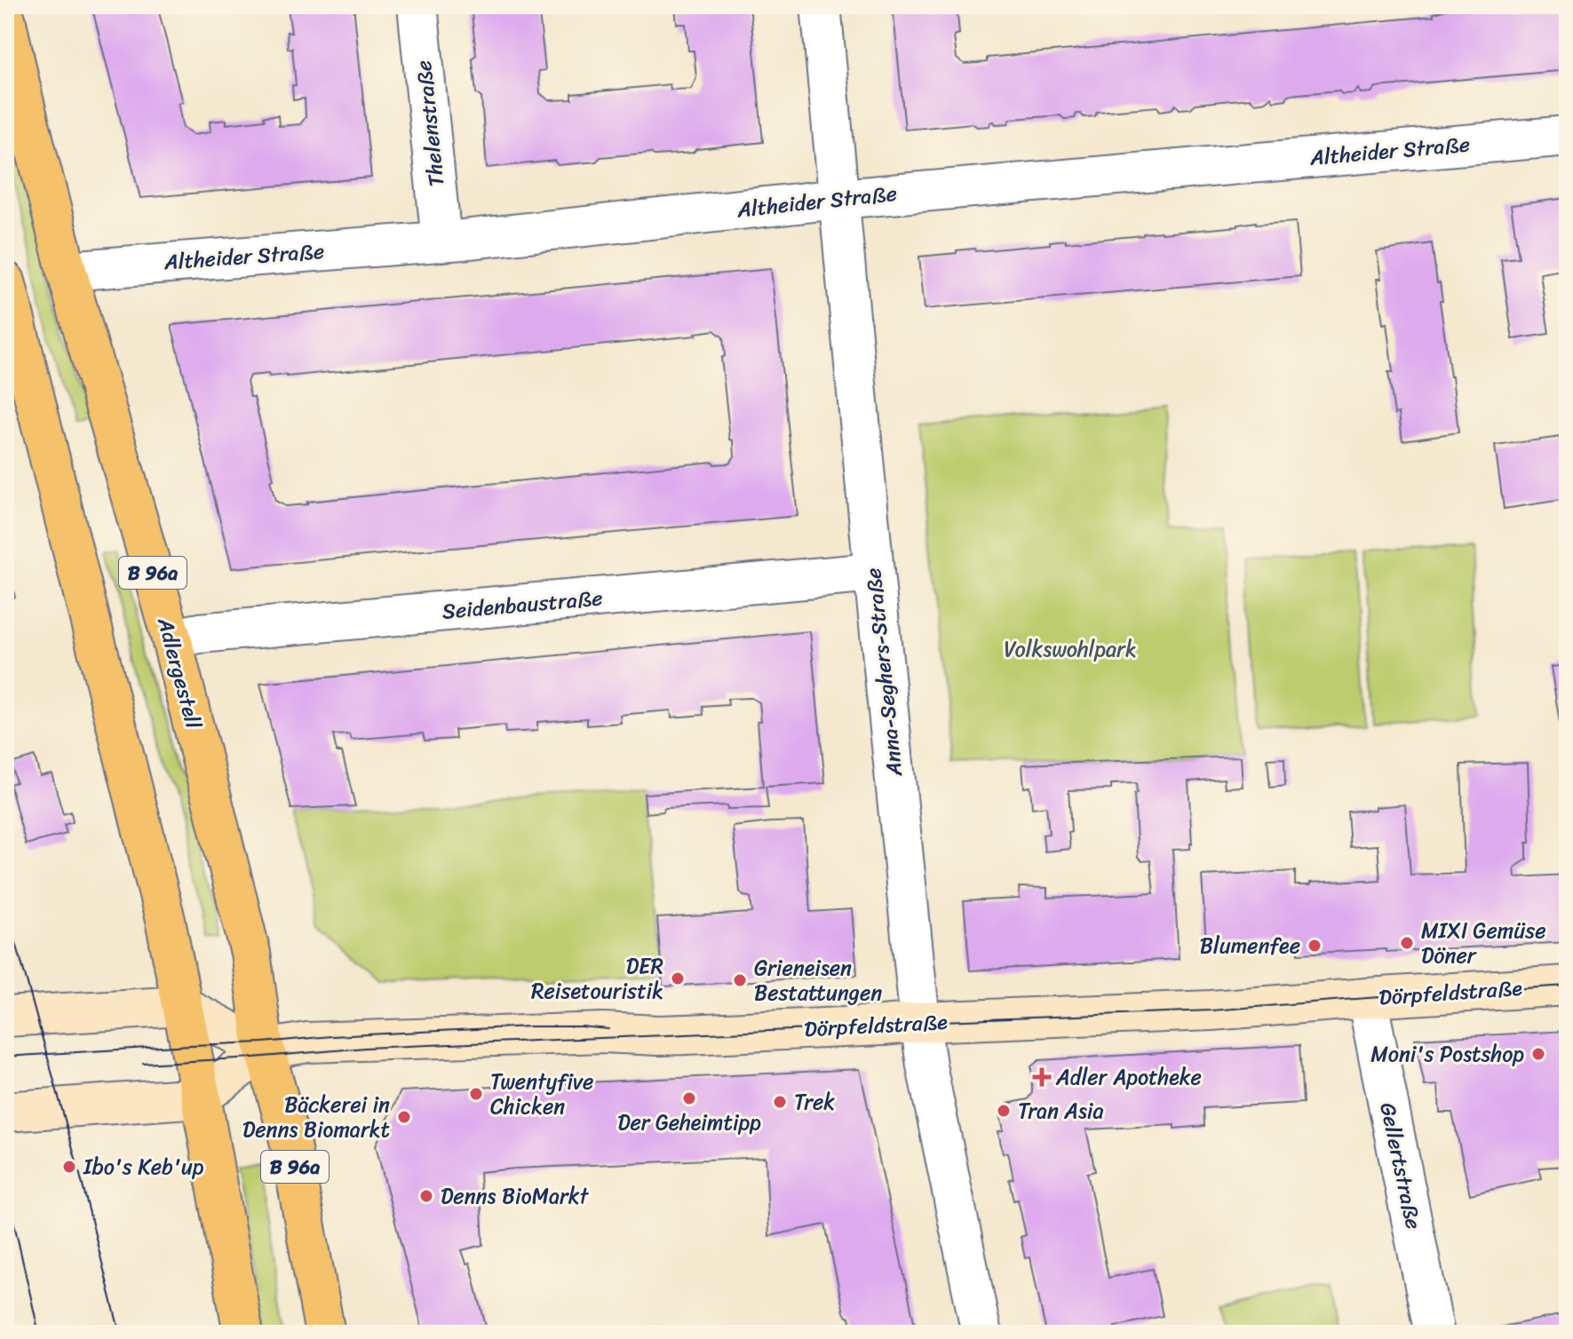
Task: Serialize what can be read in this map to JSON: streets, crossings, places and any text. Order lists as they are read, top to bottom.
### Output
{
  "streets": {
    "main road": ["B 96a", "Adlergestell"],
    "street": [
      "Thelenstraße",
      "Altheider Straße",
      "Seidenbaustraße",
      "Anna-Seghers-Straße",
      "Dörpfeldstraße",
      "Gellertstraße"
    ]
  },
  "crossings": [
    ["Thelenstraße", "Altheider Straße"],
    ["Altheider Straße", "Anna-Seghers-Straße"],
    ["Altheider Straße", "Adlergestell"],
    ["Seidenbaustraße", "Anna-Seghers-Straße"],
    ["Seidenbaustraße", "Adlergestell"],
    ["Anna-Seghers-Straße", "Dörpfeldstraße"],
    ["Adlergestell", "Dörpfeldstraße"],
    ["Dörpfeldstraße", "Gellertstraße"]
  ],
  "parks": ["Volkswohlpark"],
  "places": {
    "other": [
      "MIXI Gemüse Döner",
      "Blumenfee",
      "DER Reisetouristik",
      "Grieneisen Bestattungen",
      "Moni's Postshop",
      "Twentyfive Chicken",
      "Der Geheimtipp",
      "Trek",
      "Tran Asia",
      "Bäckerei in Denns Biomarkt",
      "Ibo's Keb'up",
      "Denns BioMarkt"
    ],
    "health": ["Adler Apotheke"]
  }
}
